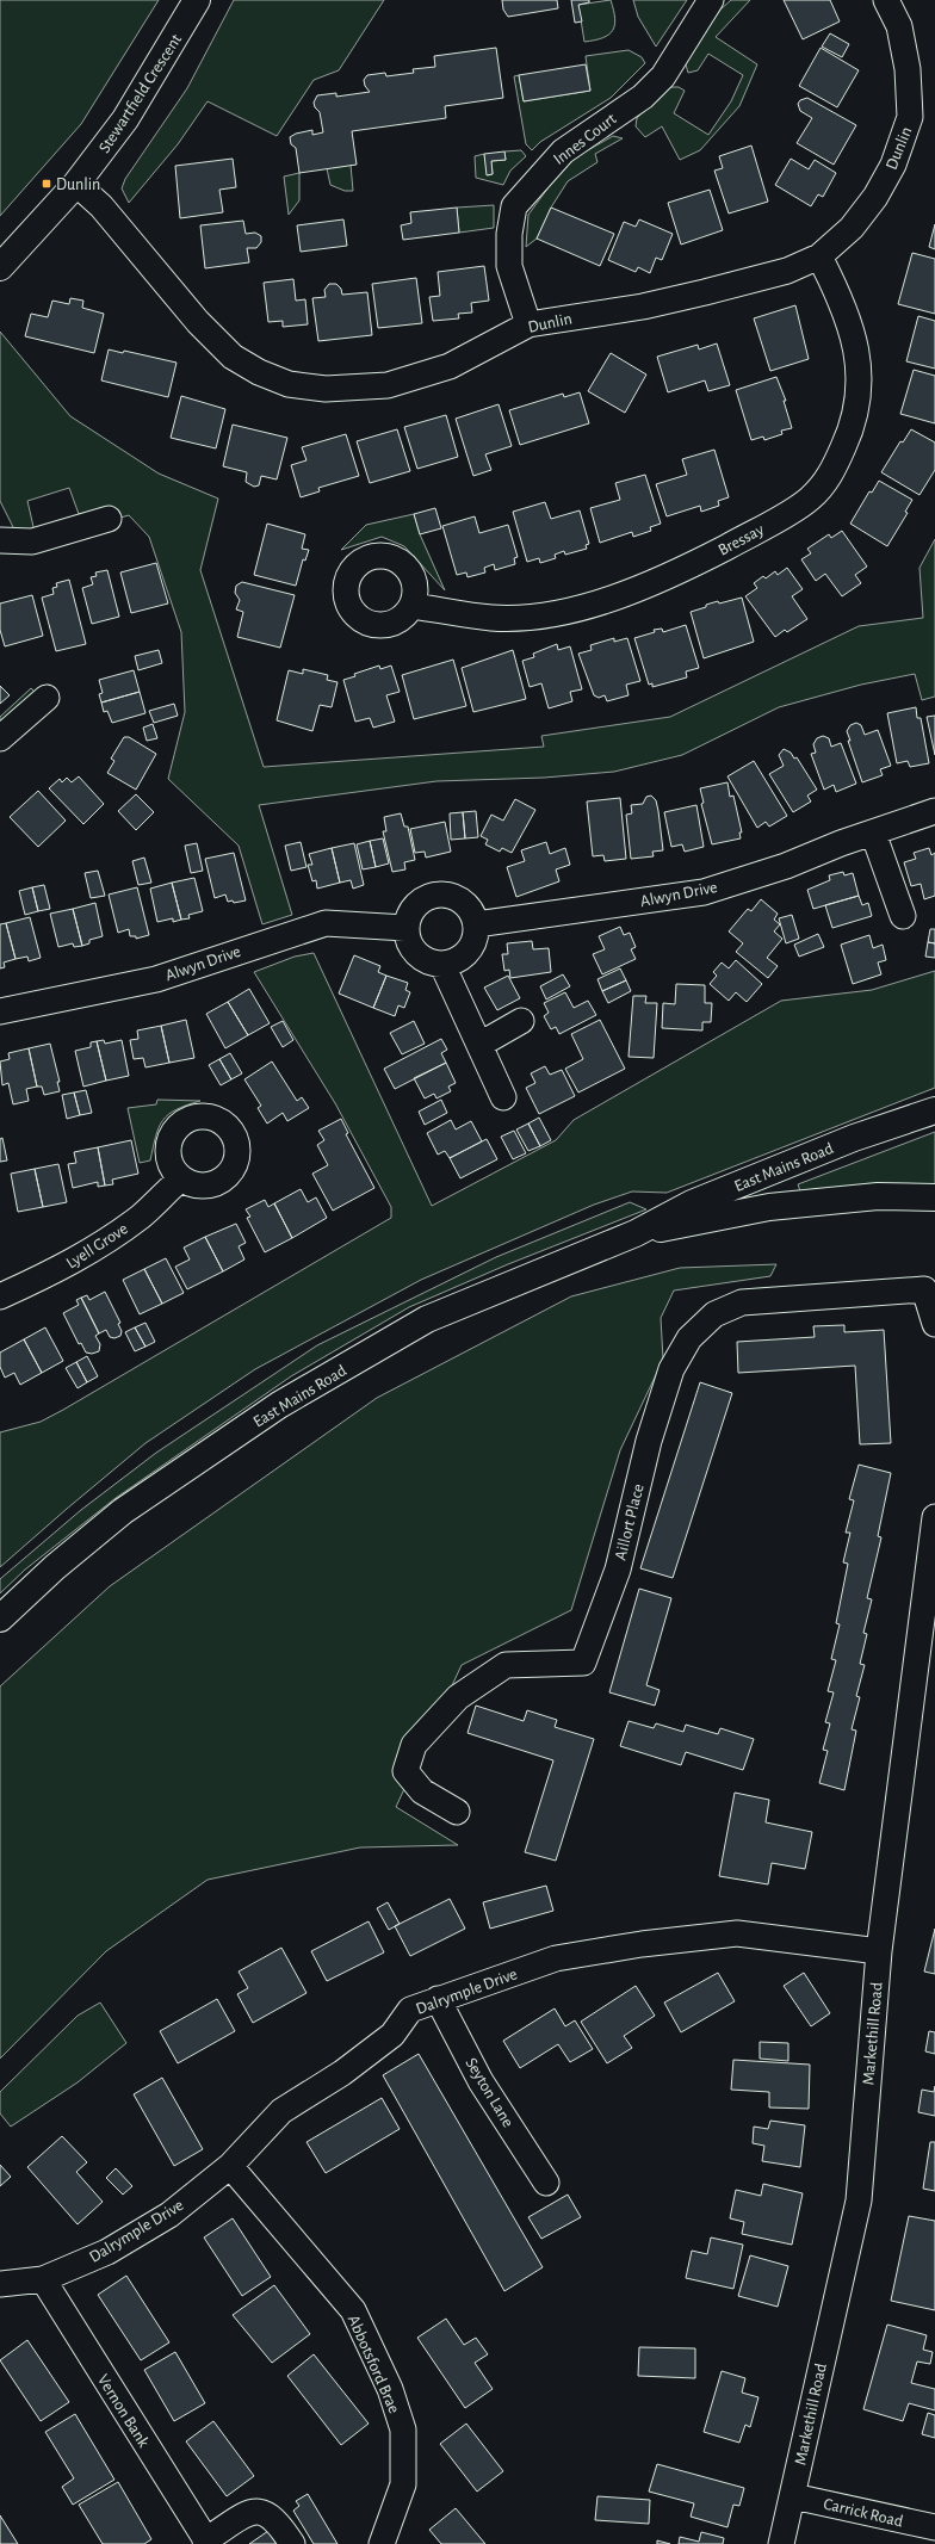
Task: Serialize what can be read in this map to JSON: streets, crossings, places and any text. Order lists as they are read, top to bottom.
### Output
{
  "streets": {
    "main road": ["Stewartfield Crescent", "East Mains Road"],
    "street": [
      "Innes Court",
      "Dunlin",
      "Bressay",
      "Alwyn Drive",
      "Lyell Grove",
      "Aillort Place",
      "Dalrymple Drive",
      "Markethill Road",
      "Seyton Lane",
      "Abbotsford Brae",
      "Vernon Bank",
      "Carrick Road"
    ]
  },
  "crossings": [
    ["Stewartfield Crescent", "Dunlin"],
    ["Innes Court", "Dunlin"],
    ["Dunlin", "Bressay"],
    ["Dalrymple Drive", "Markethill Road"],
    ["Dalrymple Drive", "Seyton Lane"],
    ["Dalrymple Drive", "Abbotsford Brae"],
    ["Dalrymple Drive", "Vernon Bank"],
    ["Markethill Road", "Carrick Road"]
  ],
  "places": {
    "transit": ["Dunlin"]
  }
}
